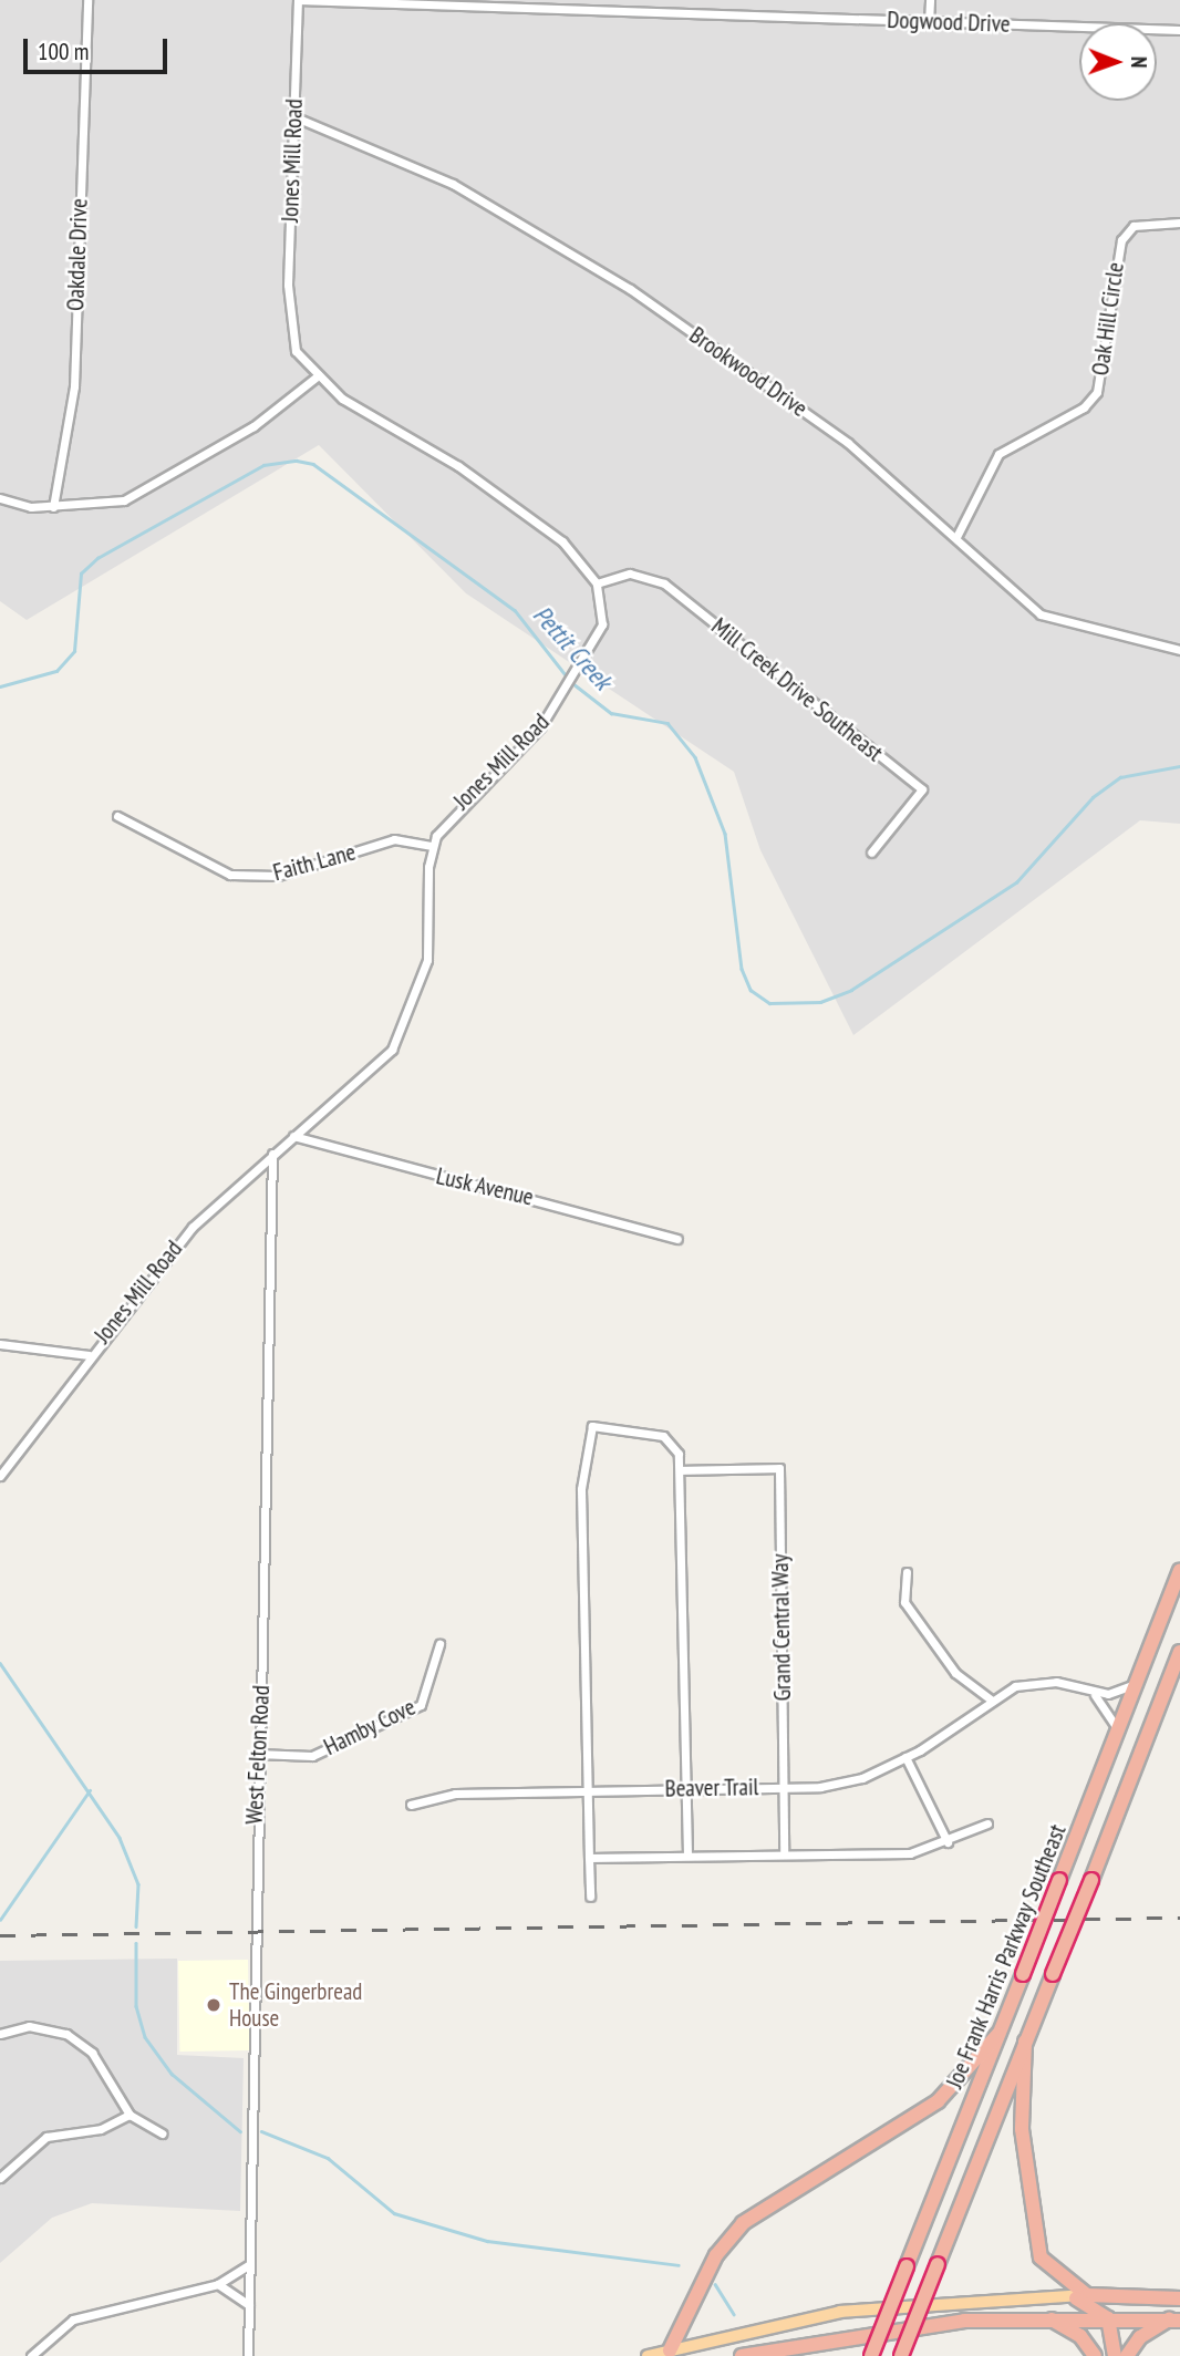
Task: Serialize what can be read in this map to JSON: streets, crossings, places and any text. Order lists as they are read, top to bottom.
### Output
{
  "streets": {
    "highway": ["Joe Frank Harris Parkway Southeast"],
    "street": [
      "Dogwood Drive",
      "Jones Mill Road",
      "Oakdale Drive",
      "Oak Hill Circle",
      "Brookwood Drive",
      "Mill Creek Drive Southeast",
      "Faith Lane",
      "Lusk Avenue",
      "Grand Central Way",
      "Hamby Cove",
      "West Felton Road",
      "Beaver Trail"
    ]
  },
  "crossings": [
    ["Dogwood Drive", "Jones Mill Road"],
    ["Jones Mill Road", "Brookwood Drive"],
    ["Jones Mill Road", "Mill Creek Drive Southeast"],
    ["Jones Mill Road", "Faith Lane"],
    ["Jones Mill Road", "Lusk Avenue"],
    ["Jones Mill Road", "West Felton Road"],
    ["Oak Hill Circle", "Brookwood Drive"],
    ["Grand Central Way", "Beaver Trail"],
    ["Hamby Cove", "West Felton Road"],
    ["Beaver Trail", "Joe Frank Harris Parkway Southeast"]
  ],
  "water": ["Pettit Creek"],
  "places": ["The Gingerbread House"],
  "scale_bar": "100 m",
  "north": "right"
}
